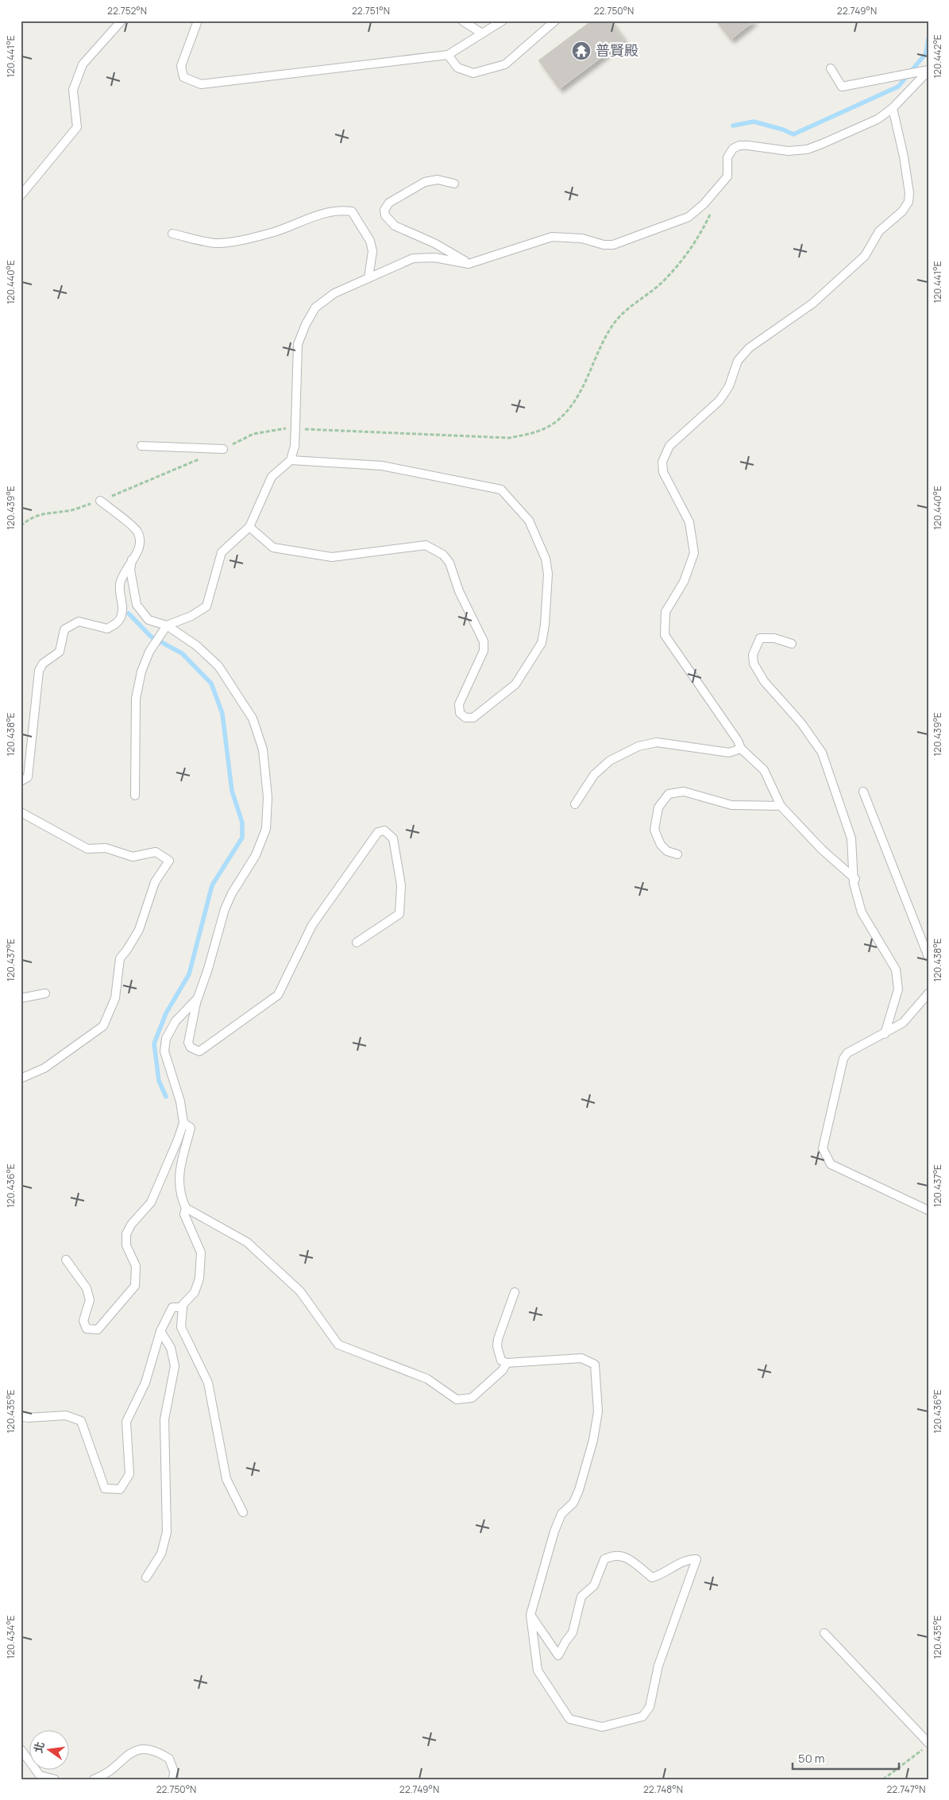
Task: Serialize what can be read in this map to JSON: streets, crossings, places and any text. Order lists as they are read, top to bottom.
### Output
{
  "places": {
    "temple": ["普賢殿"]
  },
  "scale_bar": "50 m",
  "north": "left",
  "coordinates": [
    "22.752°N",
    "22.751°N",
    "22.750°N",
    "22.749°N",
    "120.441°E",
    "120.442°E",
    "120.440°E",
    "120.439°E",
    "120.438°E",
    "120.437°E",
    "120.436°E",
    "120.435°E",
    "120.434°E",
    "22.748°N",
    "22.747°N"
  ]
}
